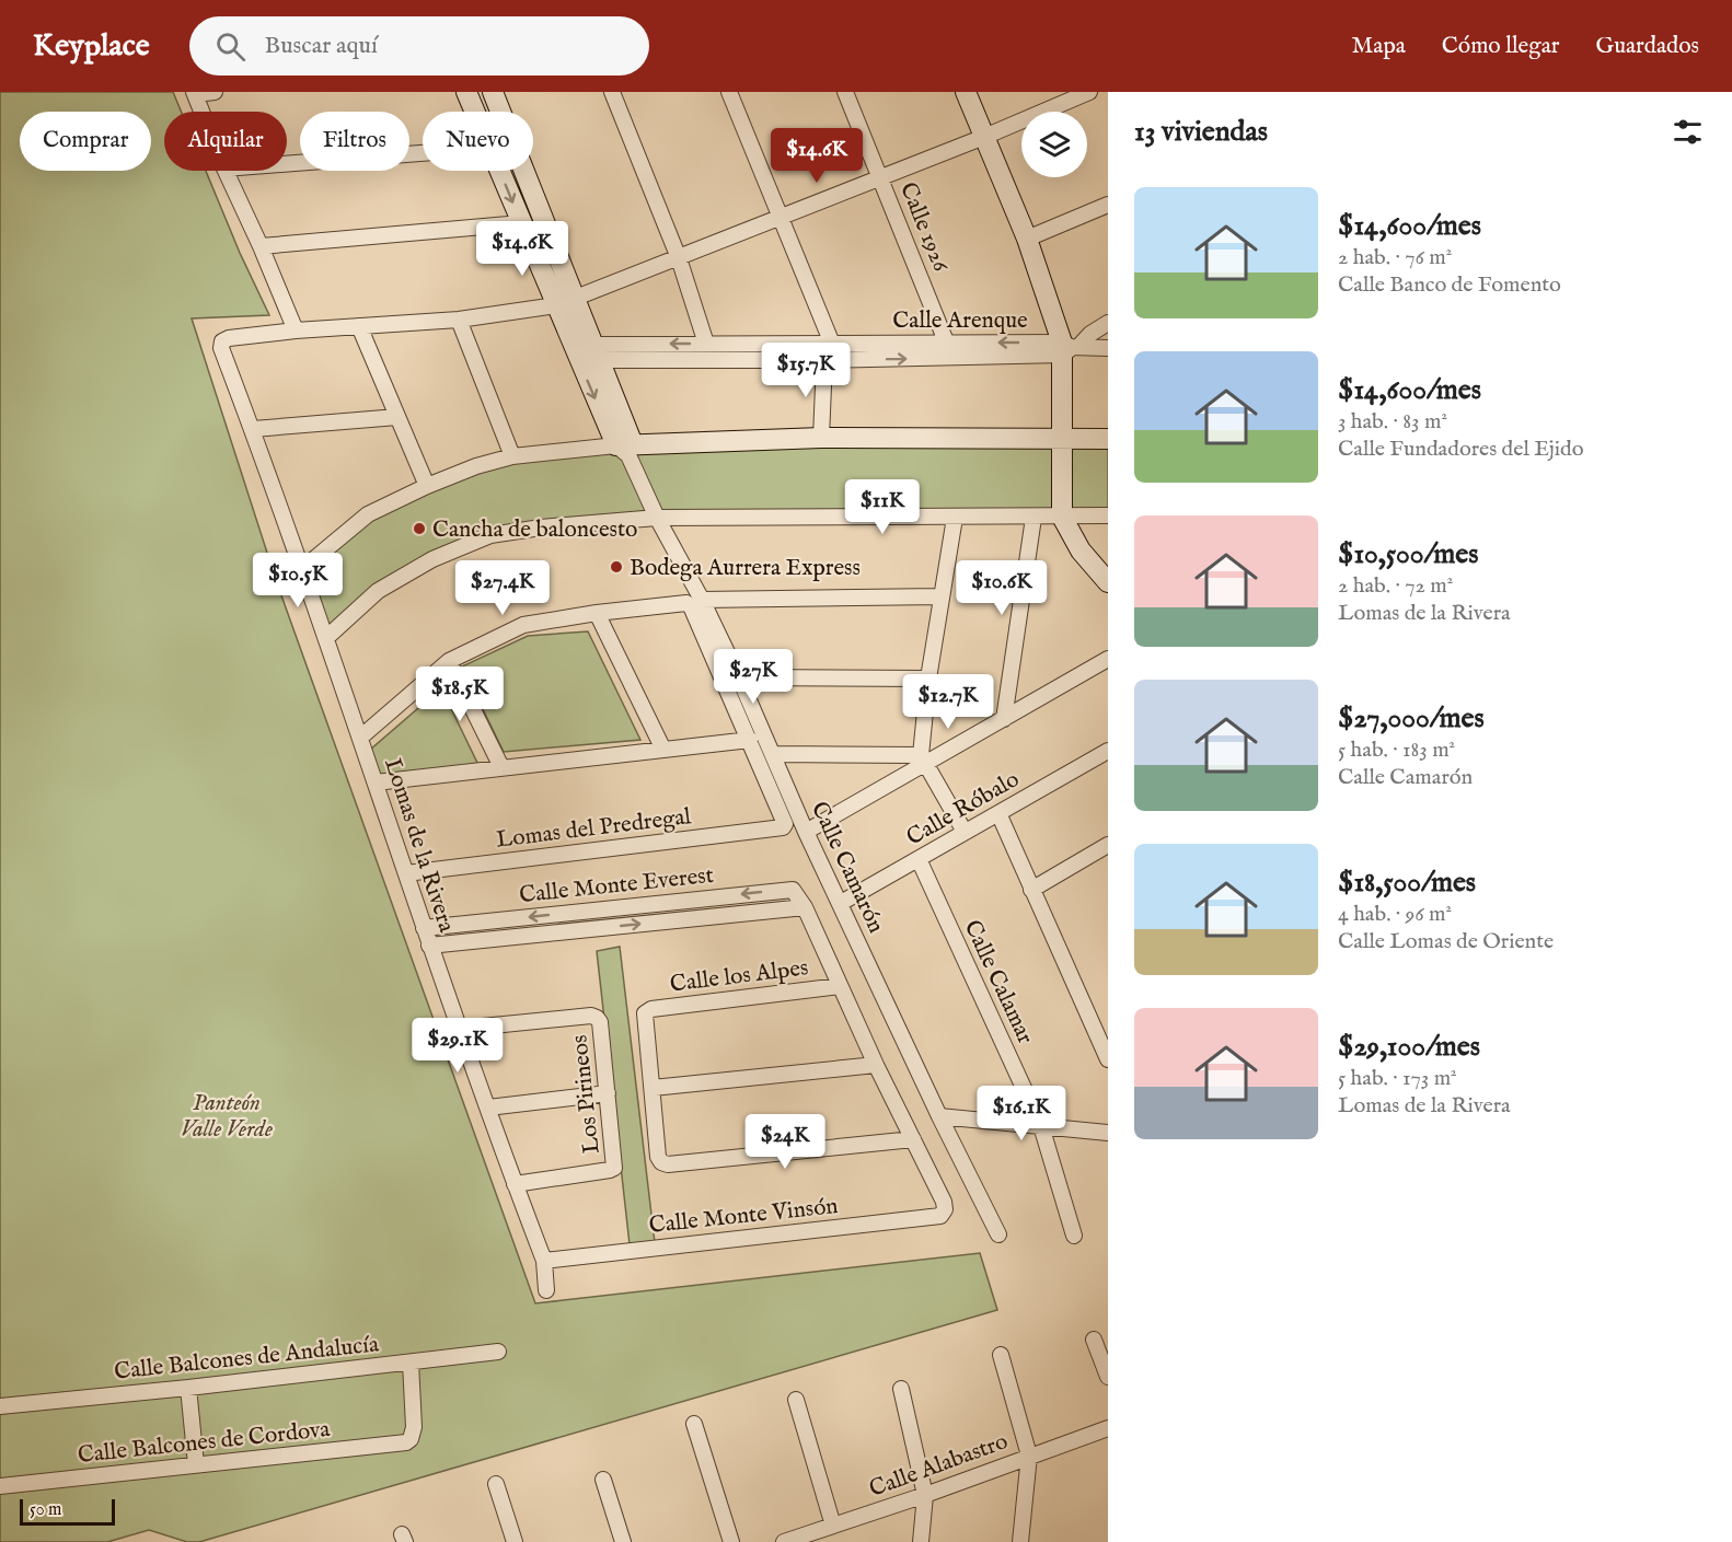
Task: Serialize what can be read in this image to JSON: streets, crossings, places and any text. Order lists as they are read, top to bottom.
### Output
{
  "streets": {
    "street": [
      "Calle 1926",
      "Calle Arenque",
      "Calle Róbalo",
      "Lomas del Predregal",
      "Lomas de la Rivera",
      "Calle Camarón",
      "Calle Monte Everest",
      "Calle los Alpes",
      "Calle Calamar",
      "Los Pirineos",
      "Calle Monte Vinsón",
      "Calle Balcones de Andalucía",
      "Calle Balcones de Cordova",
      "Calle Alabastro"
    ]
  },
  "crossings": [
    ["Calle 1926", "Calle Arenque"],
    ["Calle Róbalo", "Calle Camarón"],
    ["Calle Róbalo", "Calle Calamar"],
    ["Lomas del Predregal", "Lomas de la Rivera"],
    ["Lomas de la Rivera", "Calle Monte Everest"],
    ["Lomas de la Rivera", "Los Pirineos"],
    ["Lomas de la Rivera", "Calle Monte Vinsón"],
    ["Calle Monte Everest", "Calle los Alpes"],
    ["Calle Monte Everest", "Calle Monte Vinsón"],
    ["Calle Balcones de Andalucía", "Calle Balcones de Cordova"]
  ],
  "parks": ["Panteón Valle Verde"],
  "places": ["Cancha de baloncesto", "Bodega Aurrera Express"],
  "scale_bar": "50 m",
  "page": {
    "header": "Keyplace",
    "search": "Buscar aquí",
    "nav": ["Mapa", "Cómo llegar", "Guardados"],
    "heading": "13 viviendas",
    "chip": [
      "Comprar",
      "Alquilar",
      "Filtros",
      "Nuevo"
    ],
    "price": [
      "$14.6K",
      "$14.6K",
      "$15.7K",
      "$11K",
      "$10.5K",
      "$27.4K",
      "$10.6K",
      "$27K",
      "$18.5K",
      "$12.7K",
      "$29.1K",
      "$16.1K",
      "$24K"
    ],
    "list": [
      {
        "name": "$14,600/mes",
        "note": "2 hab. · 76 m² · Calle Banco de Fomento"
      },
      {
        "name": "$14,600/mes",
        "note": "3 hab. · 83 m² · Calle Fundadores del Ejido"
      },
      {
        "name": "$10,500/mes",
        "note": "2 hab. · 72 m² · Lomas de la Rivera"
      },
      {
        "name": "$27,000/mes",
        "note": "5 hab. · 183 m² · Calle Camarón"
      },
      {
        "name": "$18,500/mes",
        "note": "4 hab. · 96 m² · Calle Lomas de Oriente"
      },
      {
        "name": "$29,100/mes",
        "note": "5 hab. · 173 m² · Lomas de la Rivera"
      }
    ],
    "scale": "50 m"
  }
}
